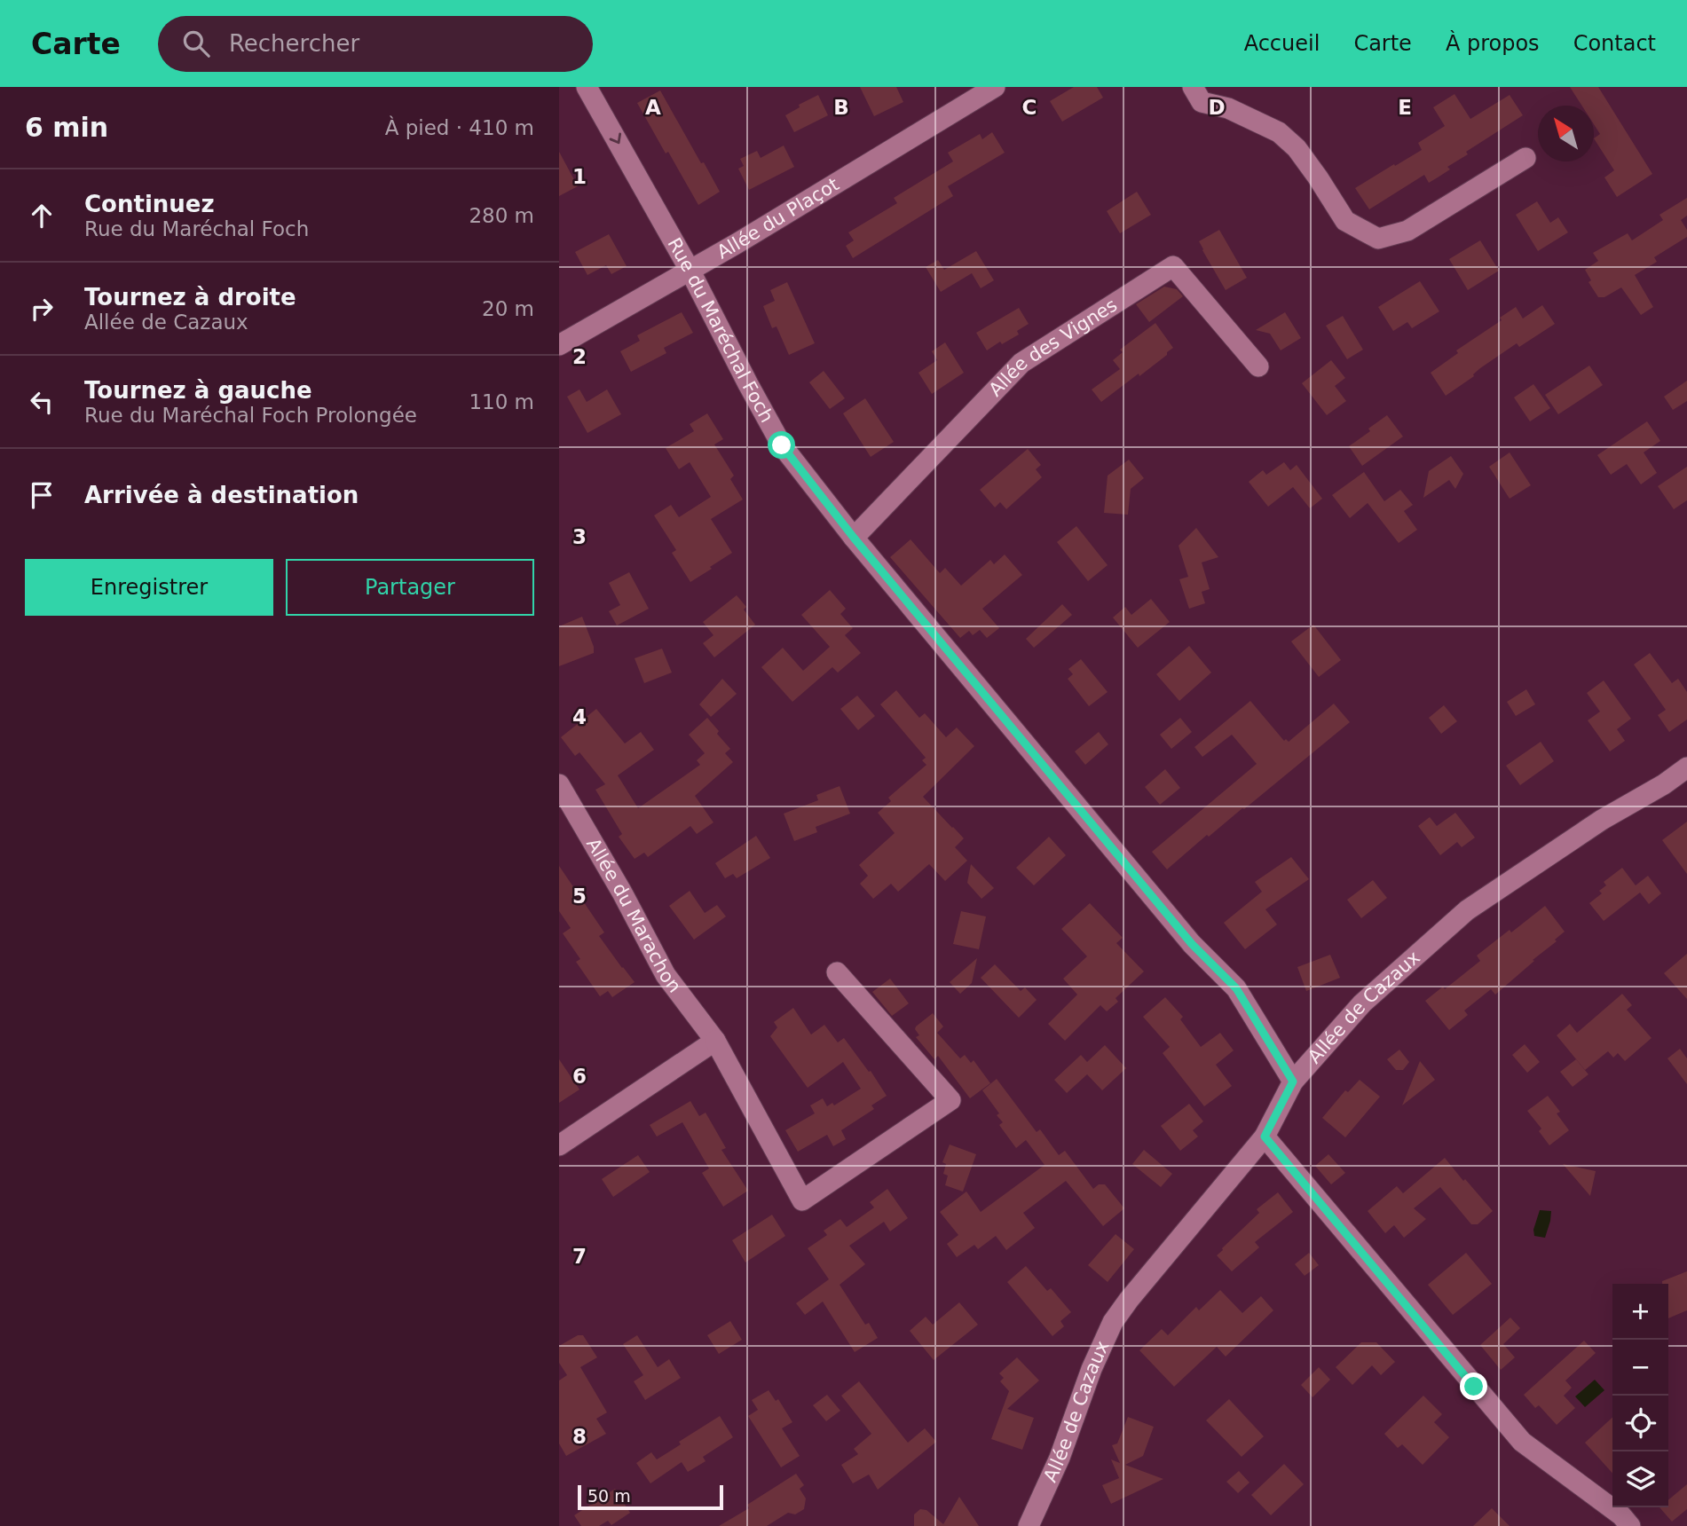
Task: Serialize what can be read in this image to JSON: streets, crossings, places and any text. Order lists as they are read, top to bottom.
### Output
{
  "streets": {
    "street": [
      "Allée du Plaçot",
      "Rue du Maréchal Foch",
      "Allée des Vignes",
      "Allée du Marachon",
      "Allée de Cazaux"
    ]
  },
  "crossings": [
    ["Allée du Plaçot", "Rue du Maréchal Foch"],
    ["Rue du Maréchal Foch", "Allée des Vignes"],
    ["Rue du Maréchal Foch", "Allée de Cazaux"]
  ],
  "scale_bar": "50 m",
  "north": "top left",
  "page": {
    "header": "Carte",
    "search": "Rechercher",
    "nav": [
      "Accueil",
      "Carte",
      "À propos",
      "Contact"
    ],
    "heading": ["6 min", "À pied · 410 m"],
    "list": [
      ["Continuez", "Rue du Maréchal Foch", "280 m"],
      ["Tournez à droite", "Allée de Cazaux", "20 m"],
      ["Tournez à gauche", "Rue du Maréchal Foch Prolongée", "110 m"],
      "Arrivée à destination"
    ],
    "buttons": ["Enregistrer", "Partager"],
    "map_buttons": ["+", "−"],
    "scale": "50 m"
  },
  "grid": {
    "columns": [
      "A",
      "B",
      "C",
      "D",
      "E"
    ],
    "rows": [
      "1",
      "2",
      "3",
      "4",
      "5",
      "6",
      "7",
      "8"
    ]
  }
}
